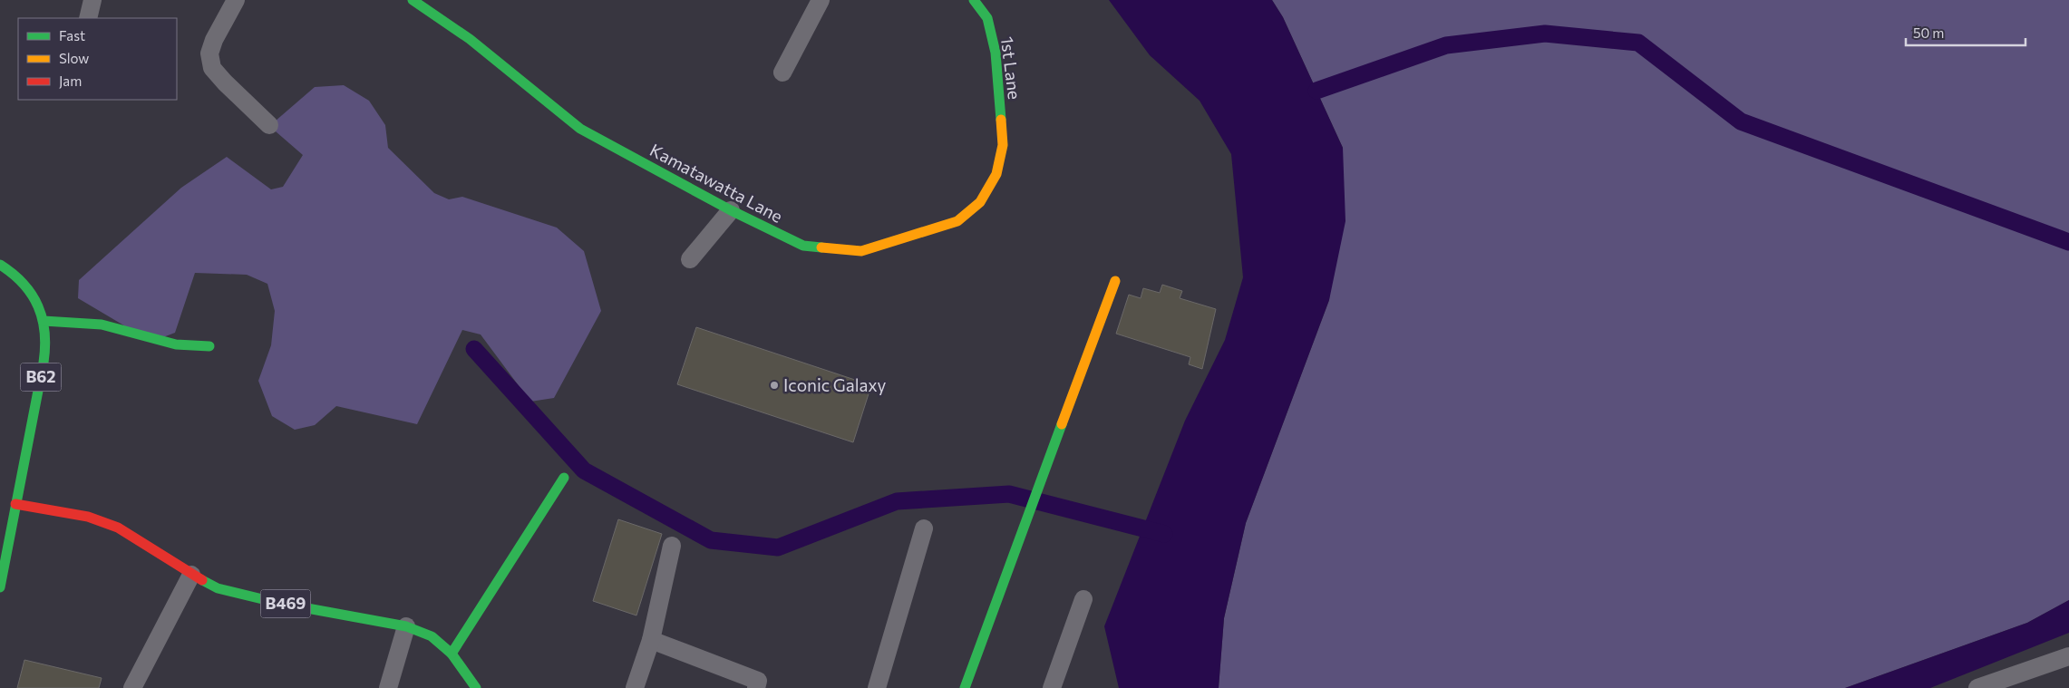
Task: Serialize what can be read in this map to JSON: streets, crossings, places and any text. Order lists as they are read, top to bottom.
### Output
{
  "streets": {
    "street": [
      "1st Lane",
      "Kamatawatta Lane",
      "B62",
      "B469"
    ]
  },
  "crossings": [
    ["1st Lane", "Kamatawatta Lane"],
    ["B62", "B469"]
  ],
  "places": ["Iconic Galaxy"],
  "legend": ["Fast", "Slow", "Jam"],
  "scale_bar": "50 m"
}
